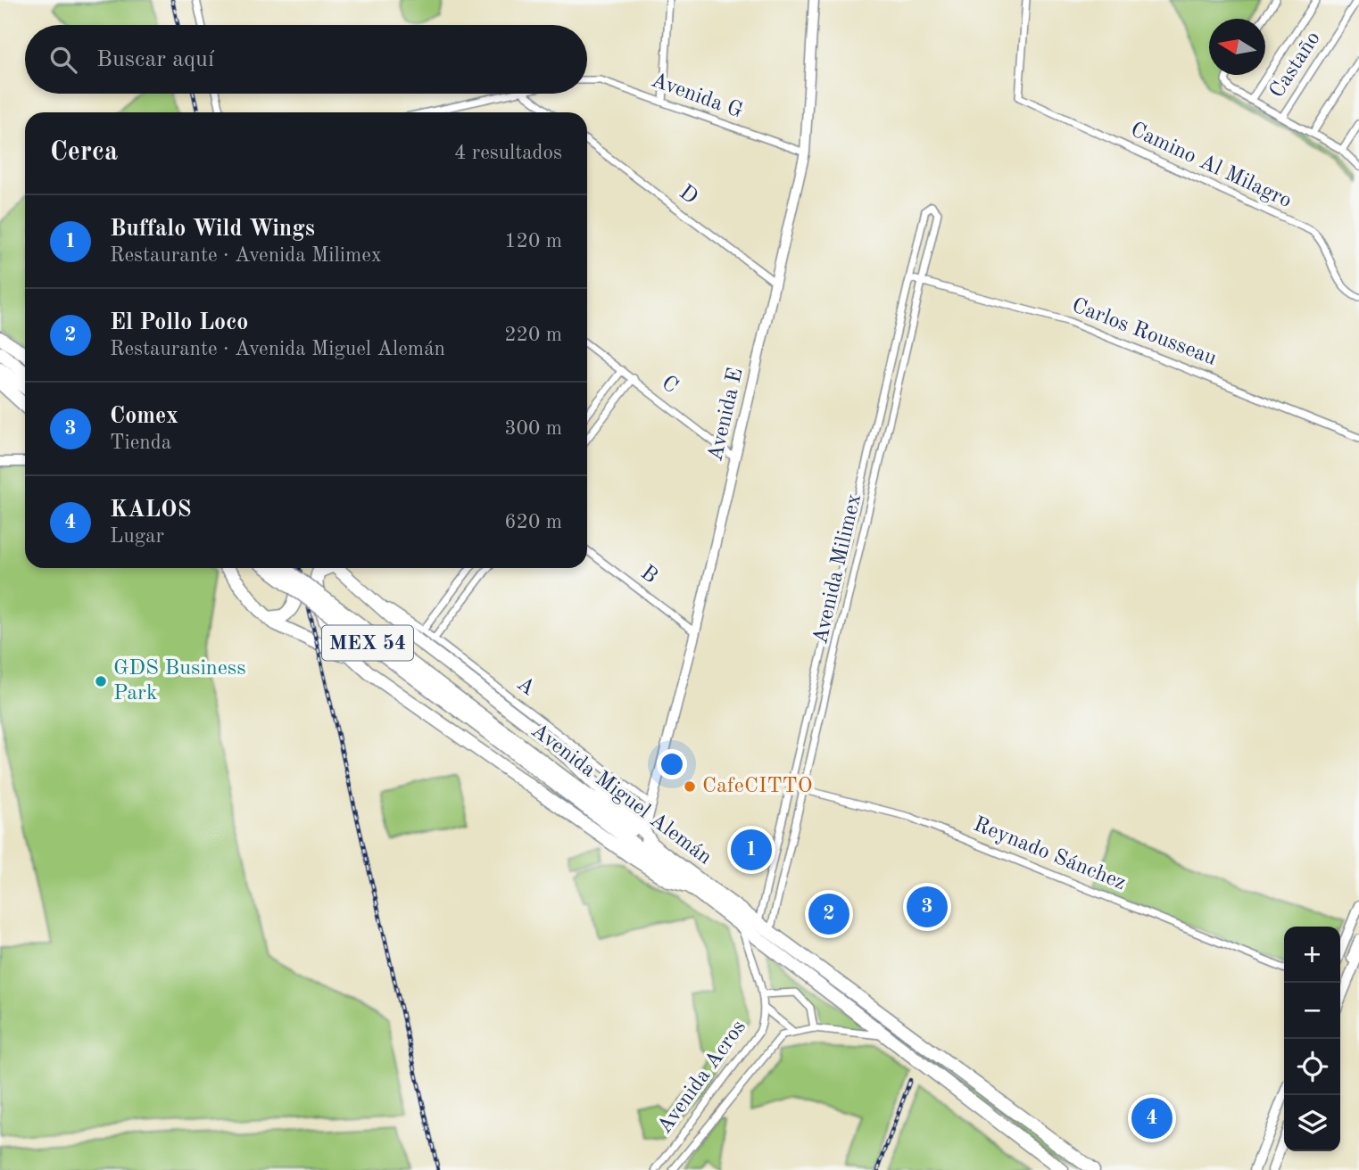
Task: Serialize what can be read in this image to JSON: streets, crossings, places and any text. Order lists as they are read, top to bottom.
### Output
{
  "streets": {
    "highway": ["MEX 54", "Avenida Miguel Alemán"],
    "main road": ["Avenida E"],
    "street": [
      "Castaño",
      "Avenida G",
      "Camino Al Milagro",
      "D",
      "Carlos Rousseau",
      "C",
      "Avenida Milimex",
      "B",
      "A",
      "Reynado Sánchez",
      "Avenida Acros"
    ]
  },
  "crossings": [
    ["Avenida G", "Avenida E"],
    ["D", "Avenida E"],
    ["Carlos Rousseau", "Avenida Milimex"],
    ["C", "Avenida E"],
    ["Avenida E", "B"],
    ["Avenida E", "A"],
    ["Avenida Milimex", "Avenida Miguel Alemán"],
    ["Avenida Milimex", "Reynado Sánchez"],
    ["Avenida Miguel Alemán", "Avenida Acros"]
  ],
  "places": ["GDS Business Park", "CafeCITTO"],
  "north": "left",
  "page": {
    "search": "Buscar aquí",
    "heading": ["Cerca", "4 resultados"],
    "list": [
      {
        "mark": "1",
        "name": "Buffalo Wild Wings",
        "note": "Restaurante · Avenida Milimex",
        "value": "120 m"
      },
      {
        "mark": "2",
        "name": "El Pollo Loco",
        "note": "Restaurante · Avenida Miguel Alemán",
        "value": "220 m"
      },
      {
        "mark": "3",
        "name": "Comex",
        "note": "Tienda",
        "value": "300 m"
      },
      {
        "mark": "4",
        "name": "KALOS",
        "note": "Lugar",
        "value": "620 m"
      }
    ],
    "pins": [
      "1",
      "3",
      "2",
      "4"
    ],
    "map_buttons": ["+", "−"]
  }
}
